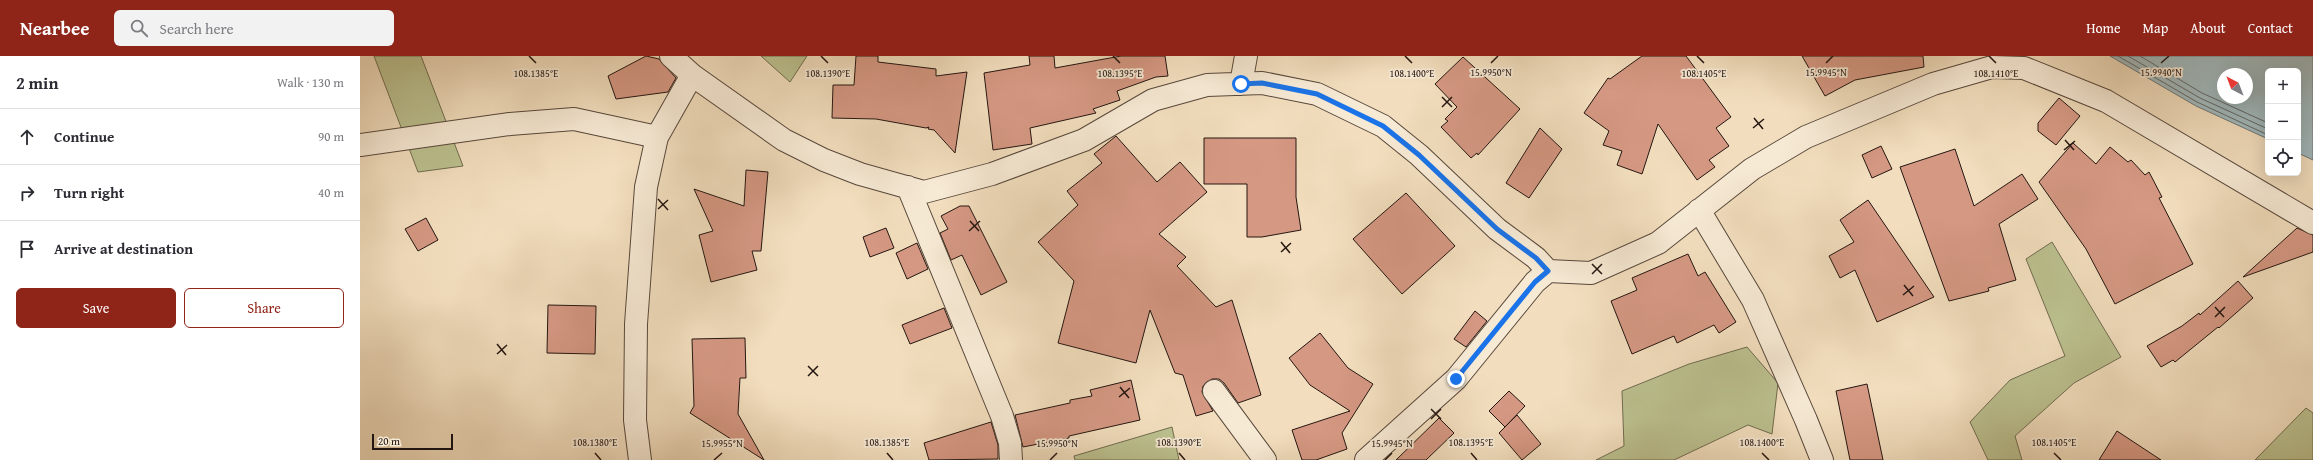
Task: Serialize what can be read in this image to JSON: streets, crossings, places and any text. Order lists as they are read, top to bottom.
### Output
{
  "scale_bar": "20 m",
  "north": "top left",
  "page": {
    "header": "Nearbee",
    "search": "Search here",
    "nav": [
      "Home",
      "Map",
      "About",
      "Contact"
    ],
    "heading": ["2 min", "Walk · 130 m"],
    "map_buttons": ["+", "−"],
    "list": [
      ["Continue", "90 m"],
      ["Turn right", "40 m"],
      "Arrive at destination"
    ],
    "buttons": ["Save", "Share"],
    "scale": "20 m"
  },
  "coordinates": [
    "15.9950°N",
    "15.9945°N",
    "15.9940°N",
    "108.1385°E",
    "108.1390°E",
    "108.1395°E",
    "108.1400°E",
    "108.1405°E",
    "108.1410°E",
    "108.1380°E",
    "15.9955°N"
  ]
}
